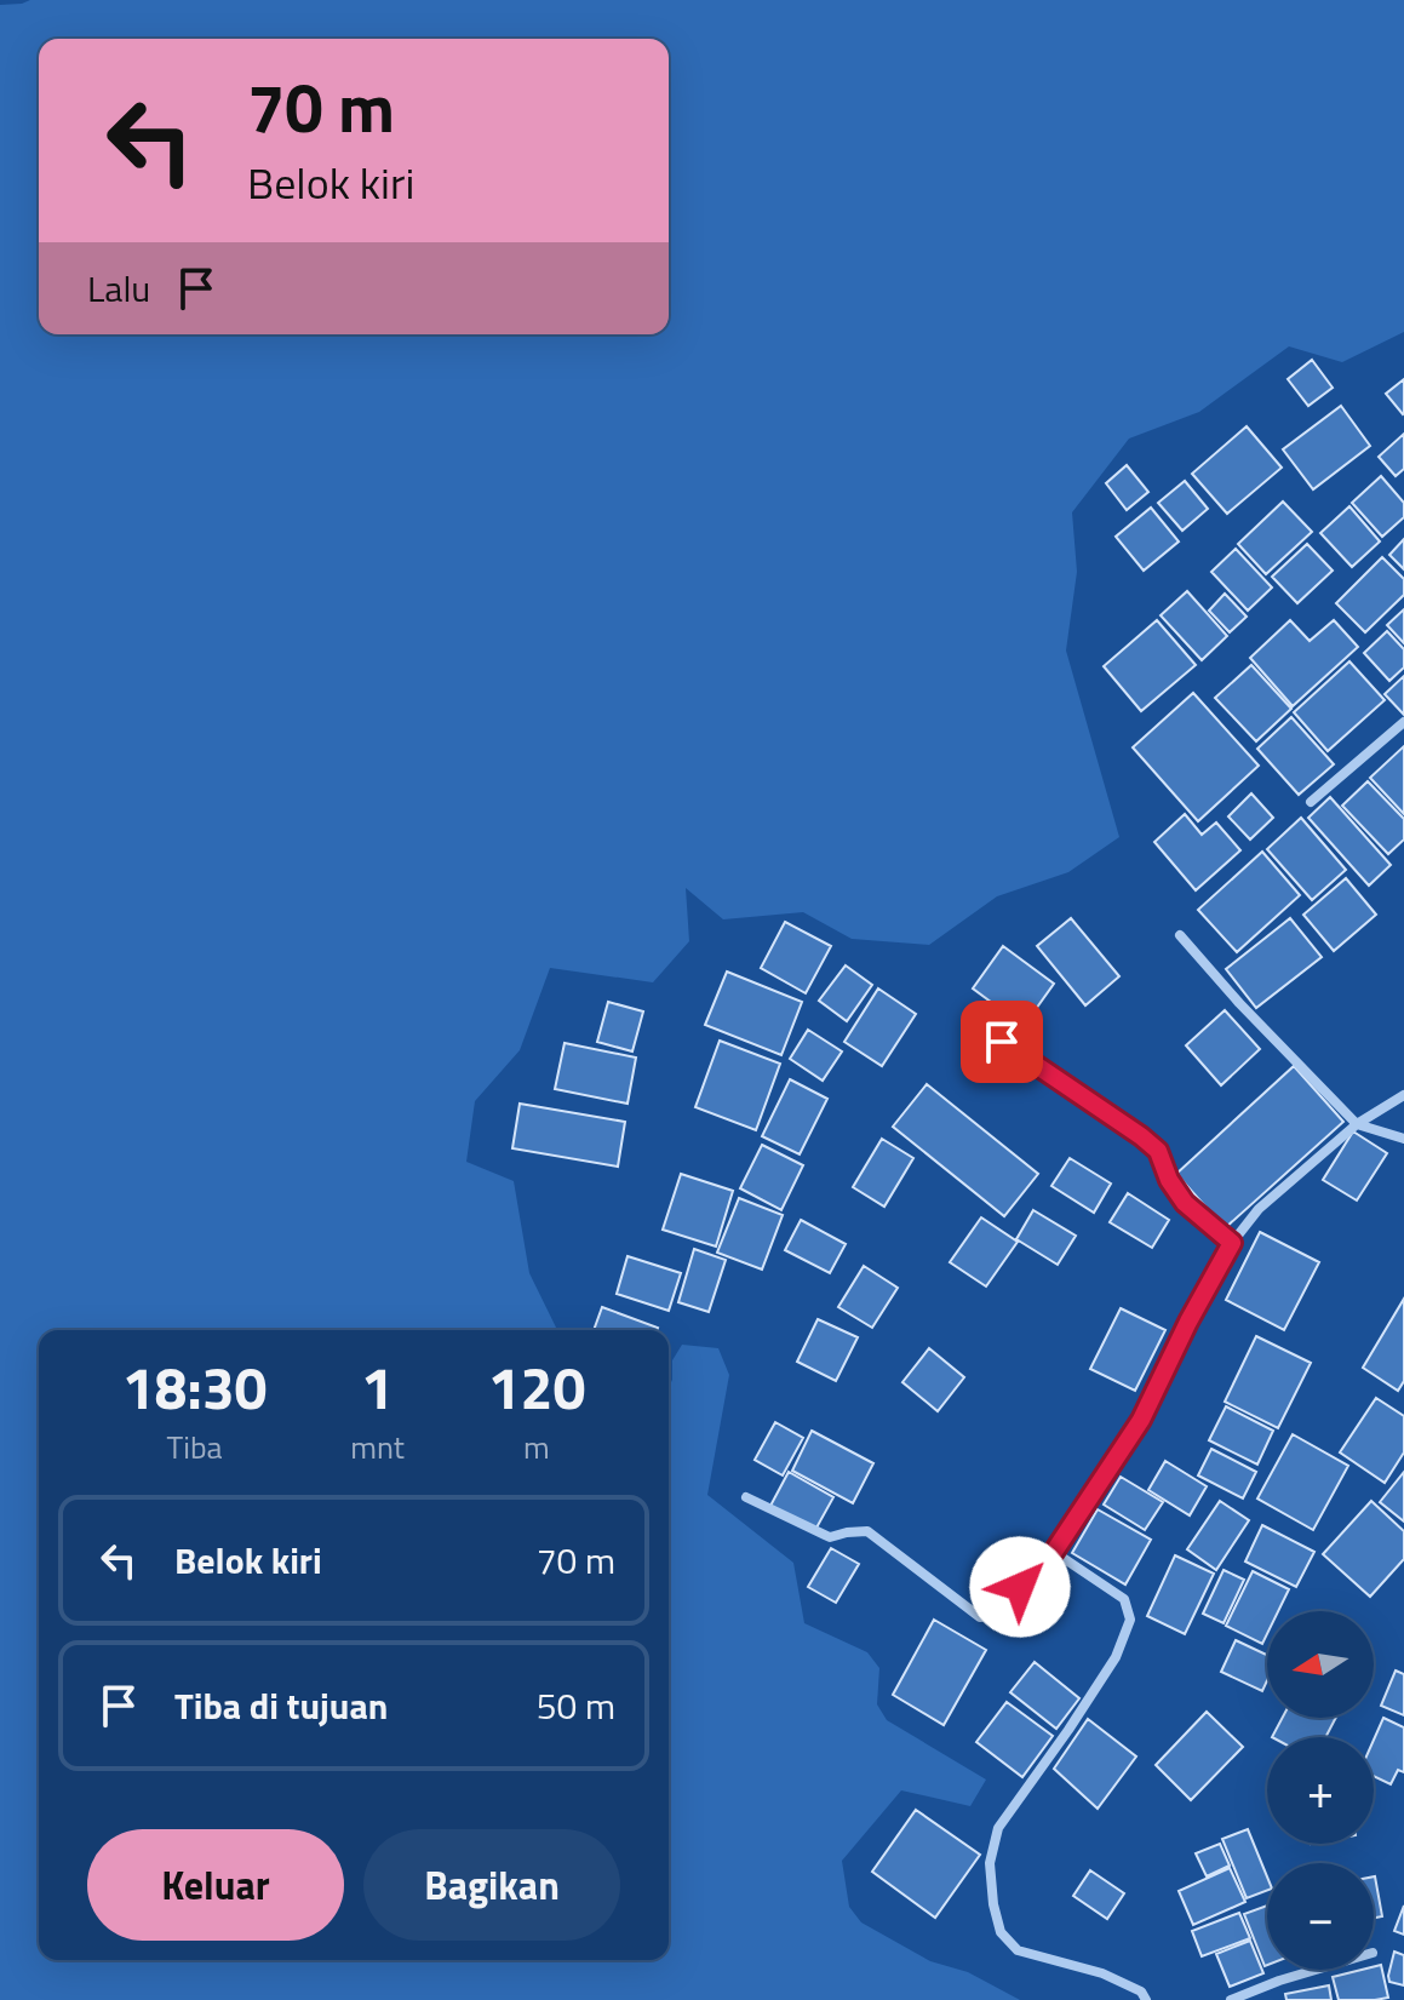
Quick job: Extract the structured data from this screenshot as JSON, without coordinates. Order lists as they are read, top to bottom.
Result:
{
  "north": "left",
  "page": {
    "turn": ["70 m", "Belok kiri"],
    "then": "Lalu",
    "eta": [
      "18:30",
      "Tiba",
      "1",
      "mnt",
      "120",
      "m"
    ],
    "list": [
      {
        "name": "Belok kiri",
        "value": "70 m"
      },
      {
        "name": "Tiba di tujuan",
        "value": "50 m"
      }
    ],
    "map_buttons": ["+", "−"],
    "buttons": ["Keluar", "Bagikan"]
  }
}
